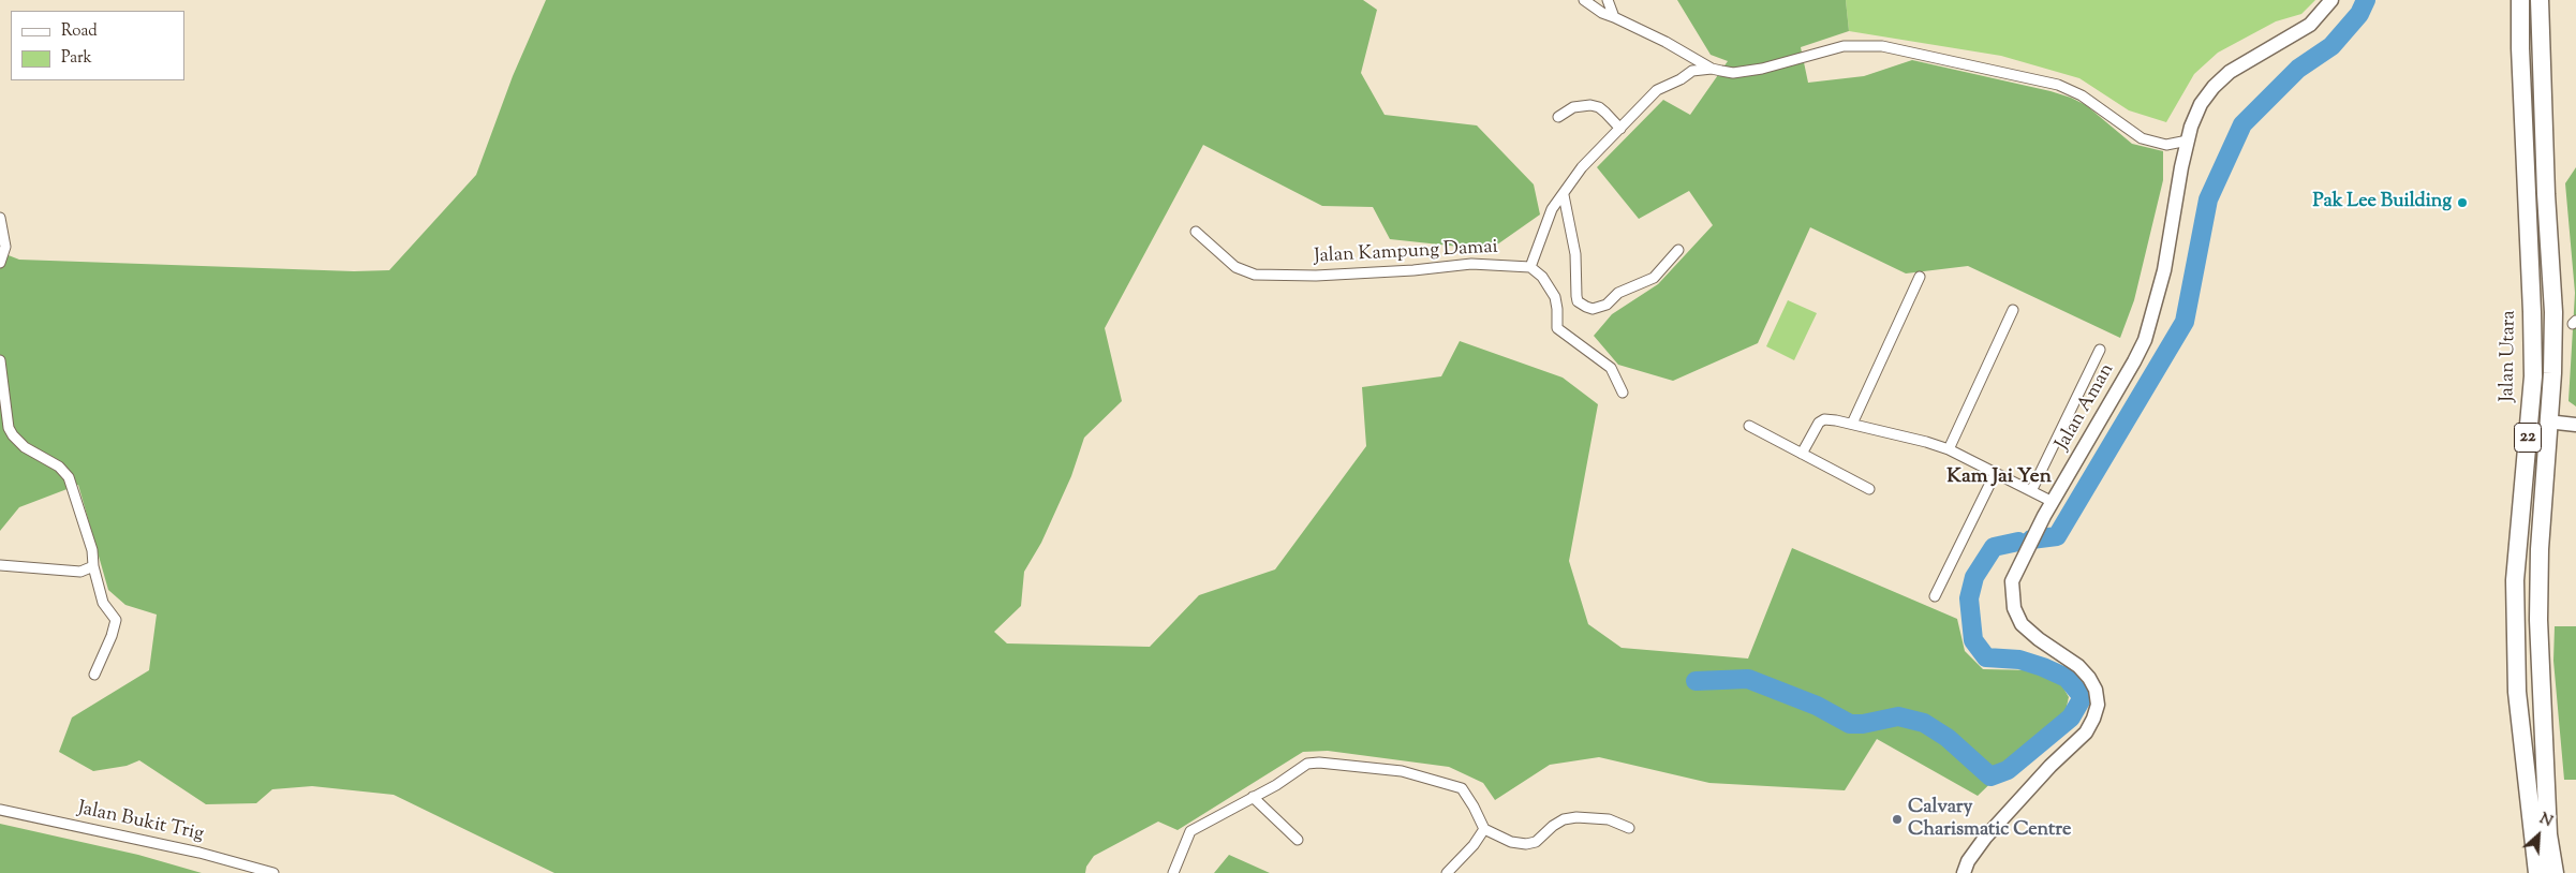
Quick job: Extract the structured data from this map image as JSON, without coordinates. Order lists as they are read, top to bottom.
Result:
{
  "streets": {
    "highway": ["Jalan Utara", "22"],
    "street": ["Jalan Kampung Damai", "Jalan Aman", "Jalan Bukit Trig"]
  },
  "districts": ["Kam Jai Yen"],
  "places": ["Pak Lee Building", "Calvary Charismatic Centre"],
  "legend": ["Road", "Park"],
  "north": "top right"
}
